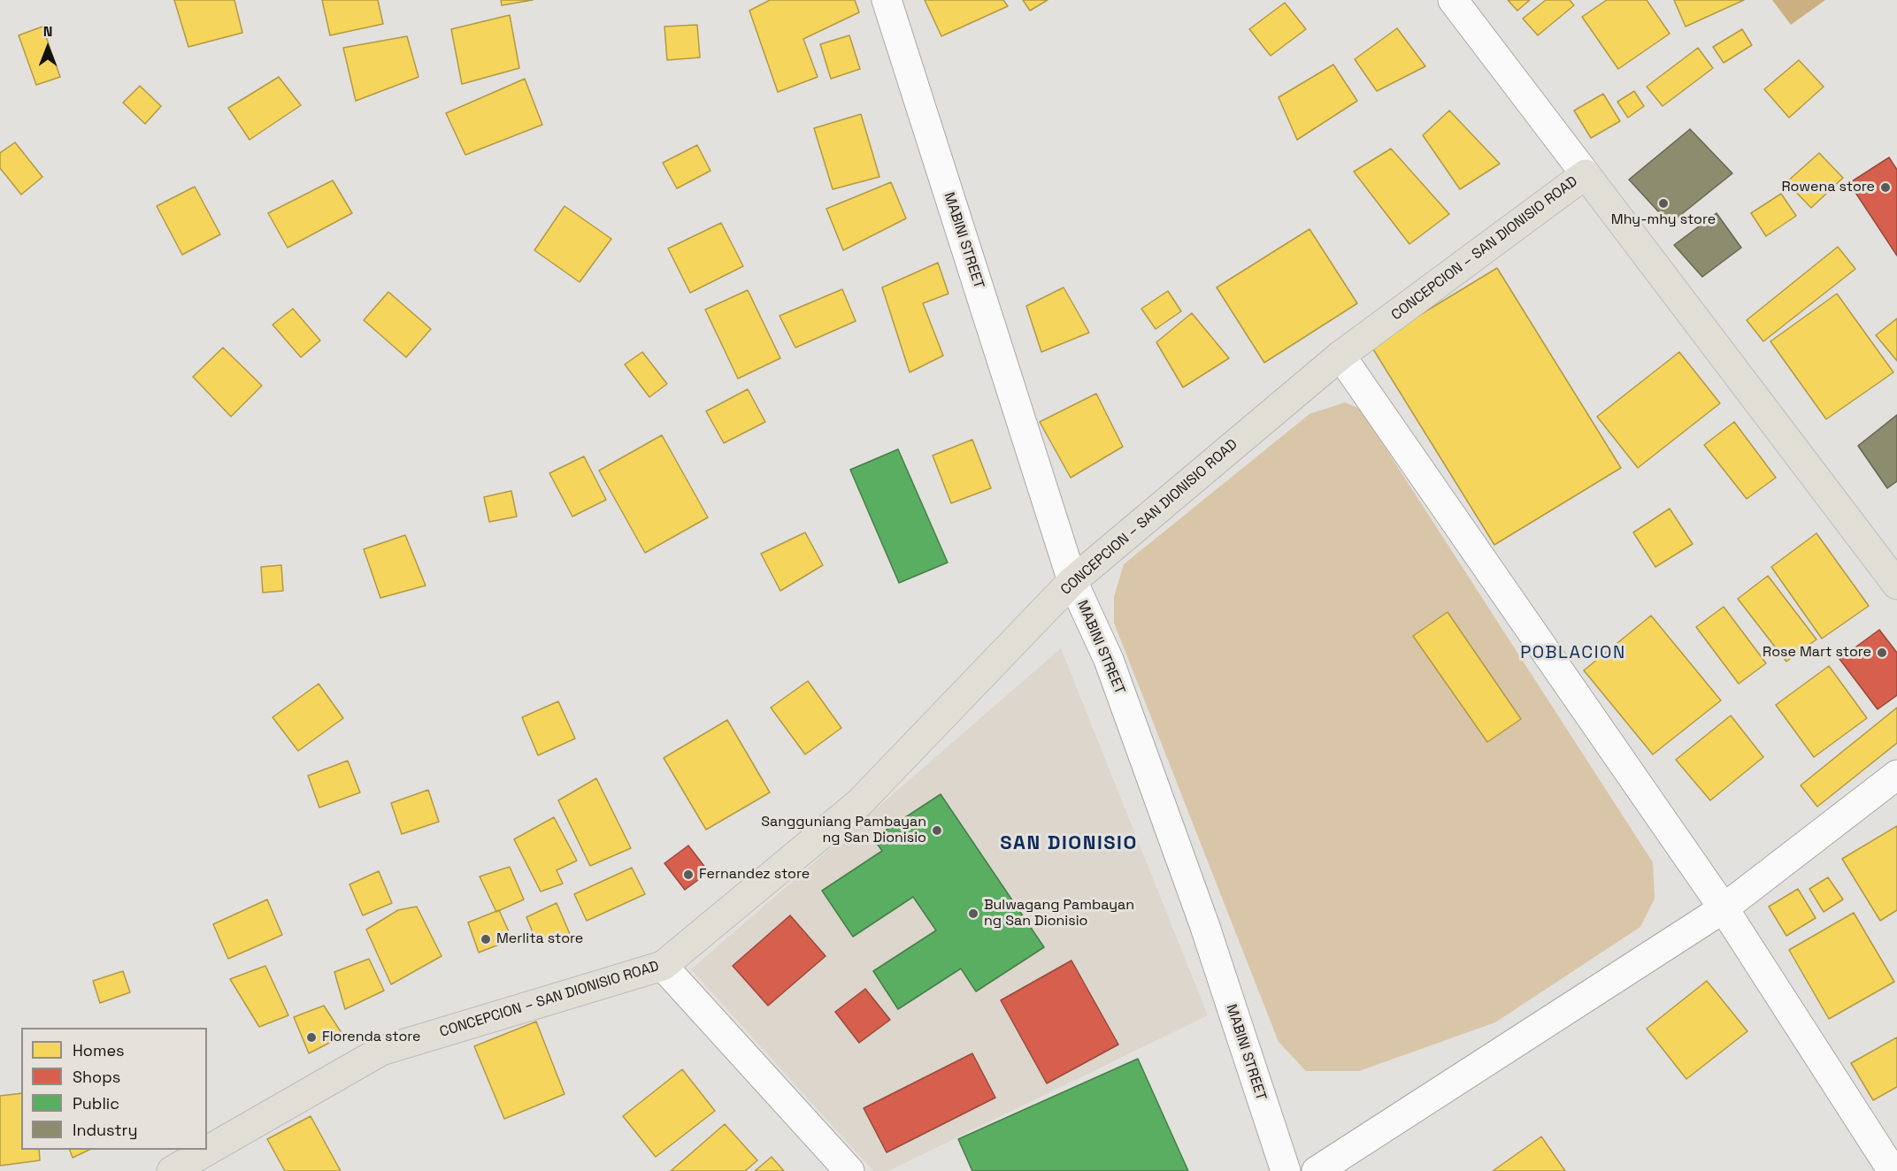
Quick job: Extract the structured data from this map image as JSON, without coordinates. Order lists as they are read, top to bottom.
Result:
{
  "streets": {
    "main road": ["CONCEPCION – SAN DIONISIO ROAD"],
    "street": ["MABINI STREET"]
  },
  "crossings": [
    ["MABINI STREET", "CONCEPCION – SAN DIONISIO ROAD"]
  ],
  "districts": ["POBLACION", "SAN DIONISIO"],
  "places": [
    "Rowena store",
    "Mhy-mhy store",
    "Rose Mart store",
    "Sangguniang Pambayan ng San Dionisio",
    "Fernandez store",
    "Bulwagang Pambayan ng San Dionisio",
    "Merlita store",
    "Florenda store"
  ],
  "legend": [
    "Homes",
    "Shops",
    "Public",
    "Industry"
  ],
  "north": "top"
}
